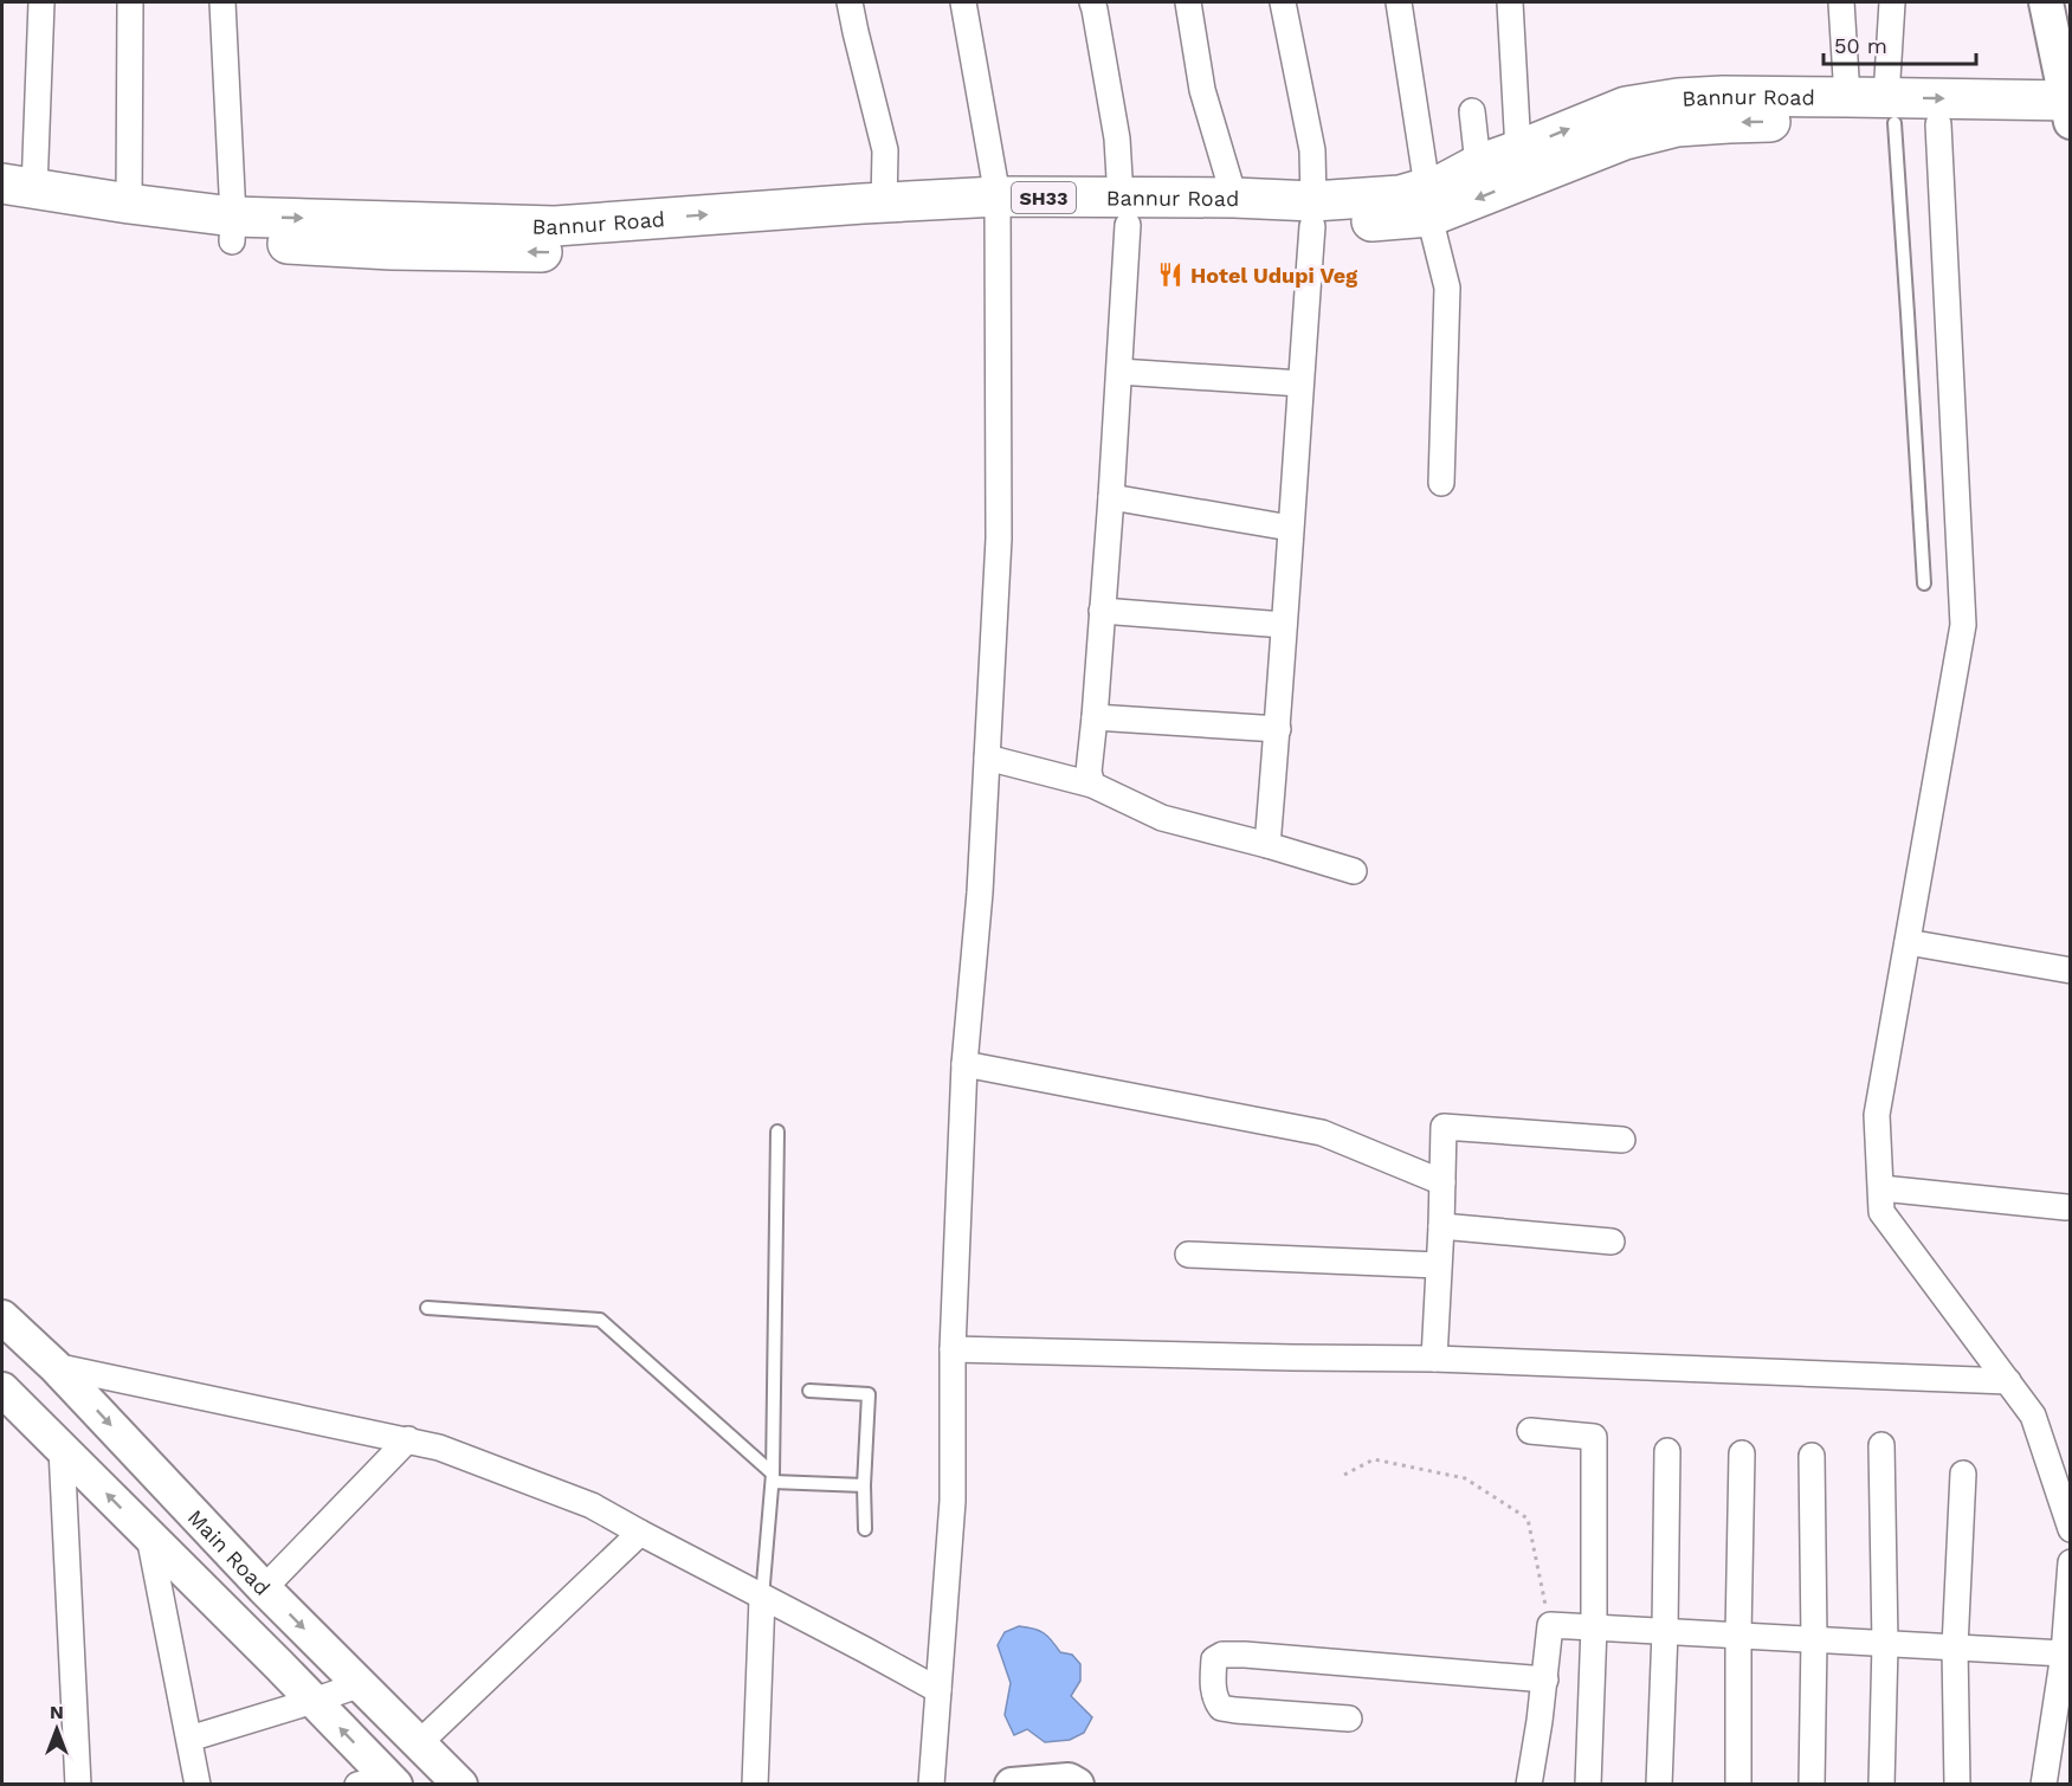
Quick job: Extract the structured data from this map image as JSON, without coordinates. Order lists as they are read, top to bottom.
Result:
{
  "streets": {
    "main road": ["Bannur Road", "SH33"],
    "street": ["Main Road"]
  },
  "places": {
    "restaurant": ["Hotel Udupi Veg"]
  },
  "scale_bar": "50 m",
  "north": "top"
}
